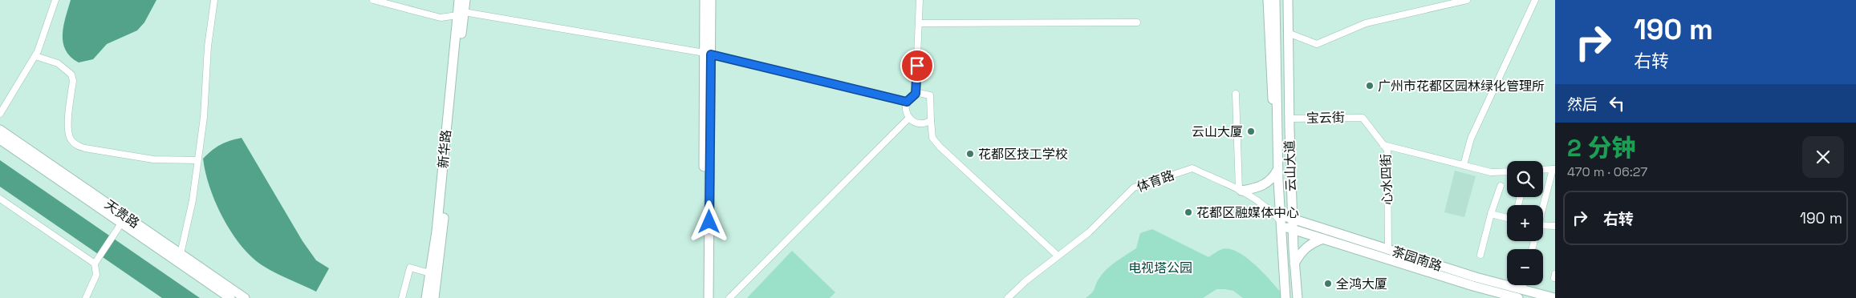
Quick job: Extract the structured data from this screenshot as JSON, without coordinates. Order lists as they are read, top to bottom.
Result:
{
  "streets": {
    "street": [
      "宝云街",
      "新华路",
      "云山大道",
      "心水四街",
      "体育路",
      "天贵路",
      "茶园南路"
    ]
  },
  "crossings": [
    ["宝云街", "云山大道"],
    ["宝云街", "心水四街"],
    ["云山大道", "体育路"],
    ["云山大道", "茶园南路"],
    ["心水四街", "茶园南路"],
    ["体育路", "茶园南路"]
  ],
  "parks": ["电视塔公园"],
  "places": [
    "广州市花都区园林绿化管理所",
    "云山大厦",
    "花都区技工学校",
    "花都区融媒体中心",
    "全鸿大厦"
  ],
  "page": {
    "turn": ["190 m", "右转"],
    "then": "然后",
    "heading": ["2 分钟", "470 m · 06:27"],
    "map_buttons": ["+", "−"],
    "list": [
      {
        "name": "右转",
        "value": "190 m"
      }
    ]
  }
}
